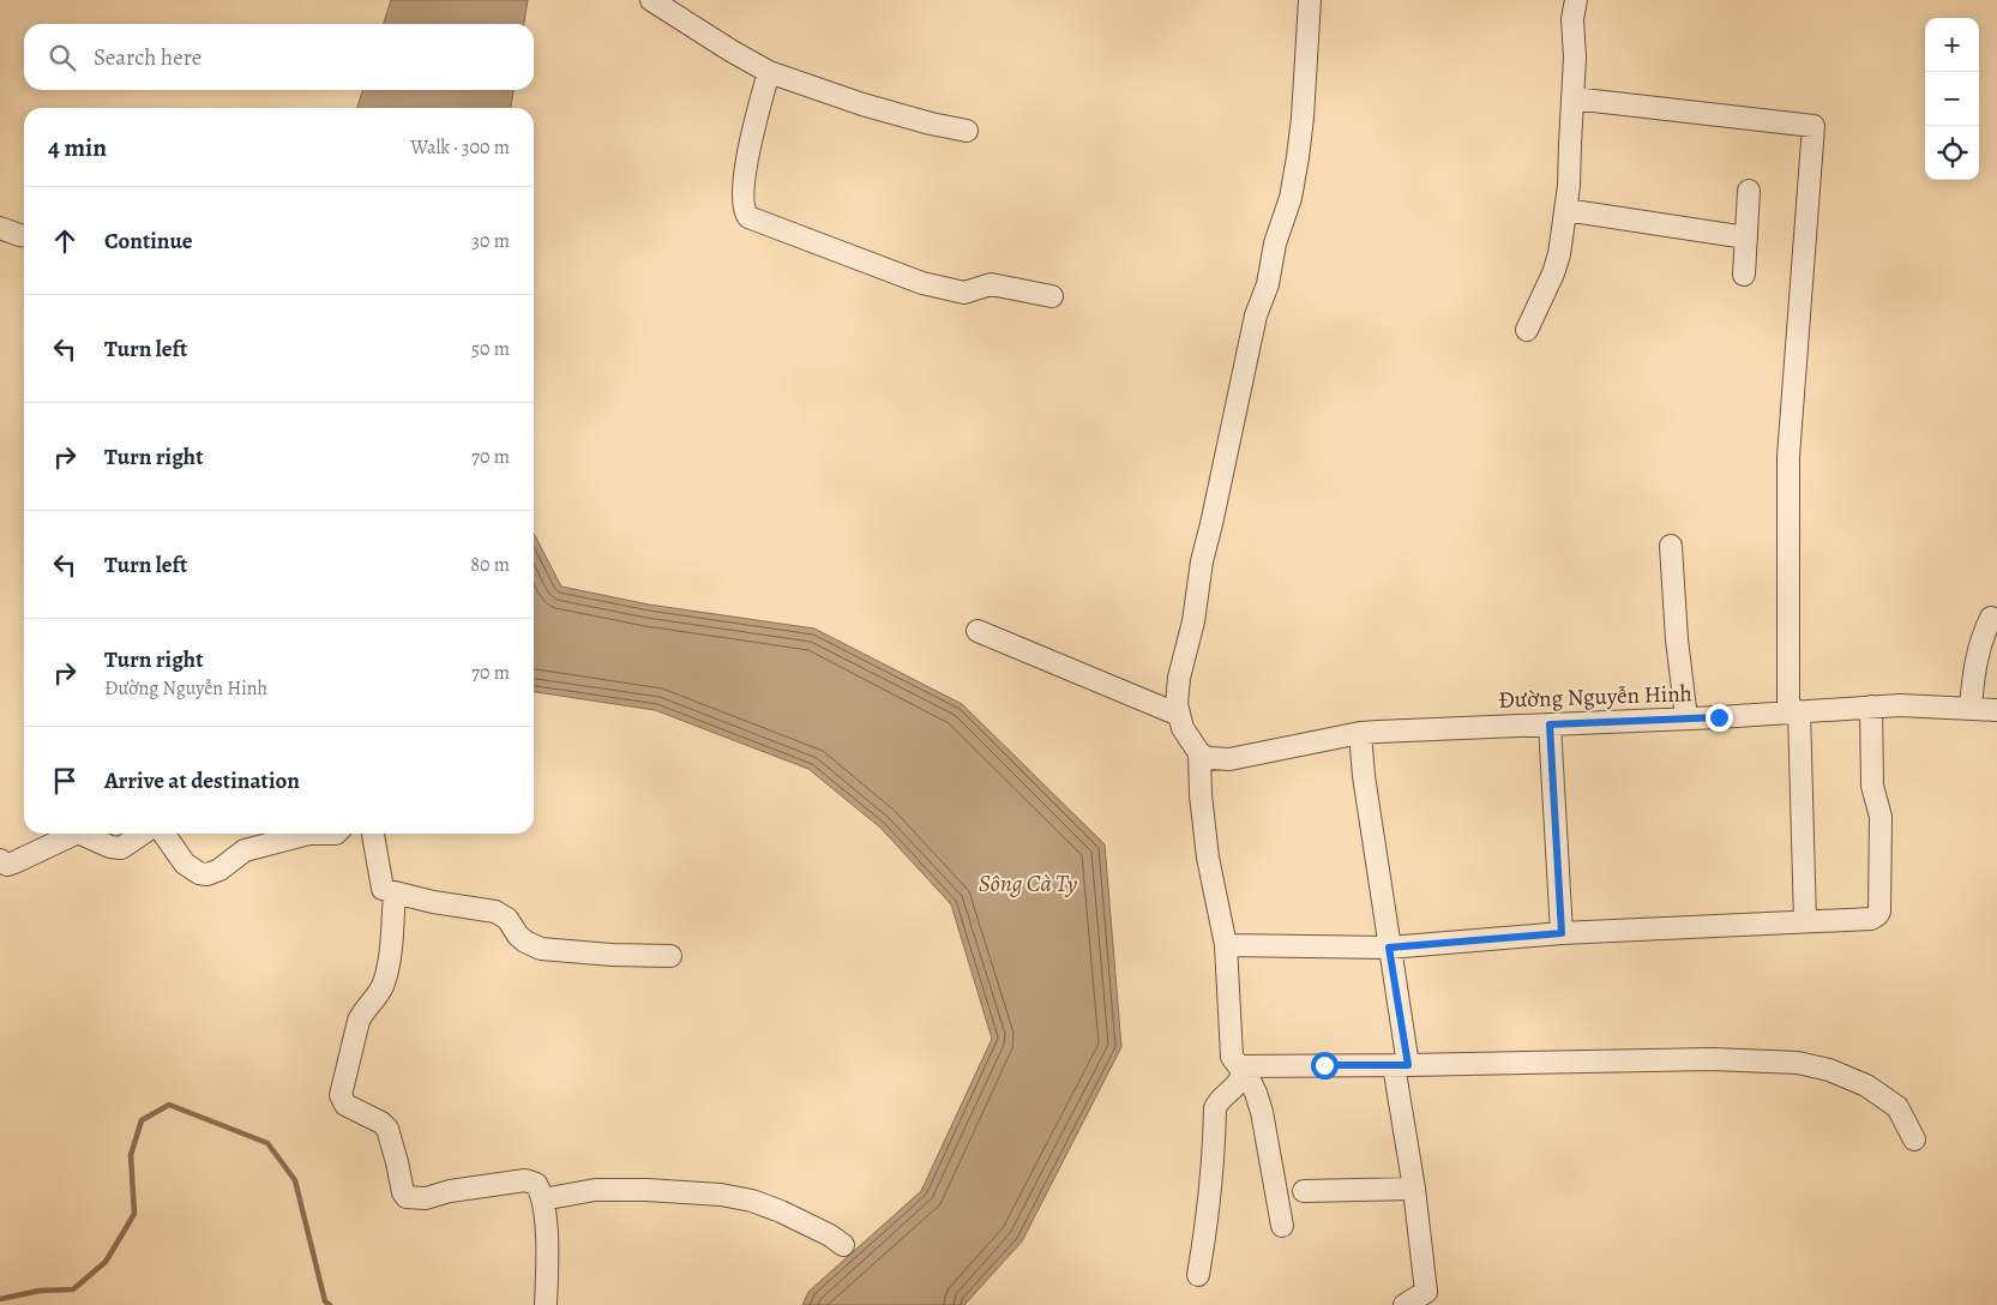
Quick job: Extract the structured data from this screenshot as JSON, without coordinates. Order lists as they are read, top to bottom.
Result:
{
  "streets": {
    "street": ["Đường Nguyễn Hinh"]
  },
  "water": ["Sông Cà Ty"],
  "page": {
    "map_buttons": ["+", "−"],
    "search": "Search here",
    "heading": ["4 min", "Walk · 300 m"],
    "list": [
      ["Continue", "30 m"],
      ["Turn left", "50 m"],
      ["Turn right", "70 m"],
      ["Turn left", "80 m"],
      ["Turn right", "Đường Nguyễn Hinh", "70 m"],
      "Arrive at destination"
    ]
  }
}
